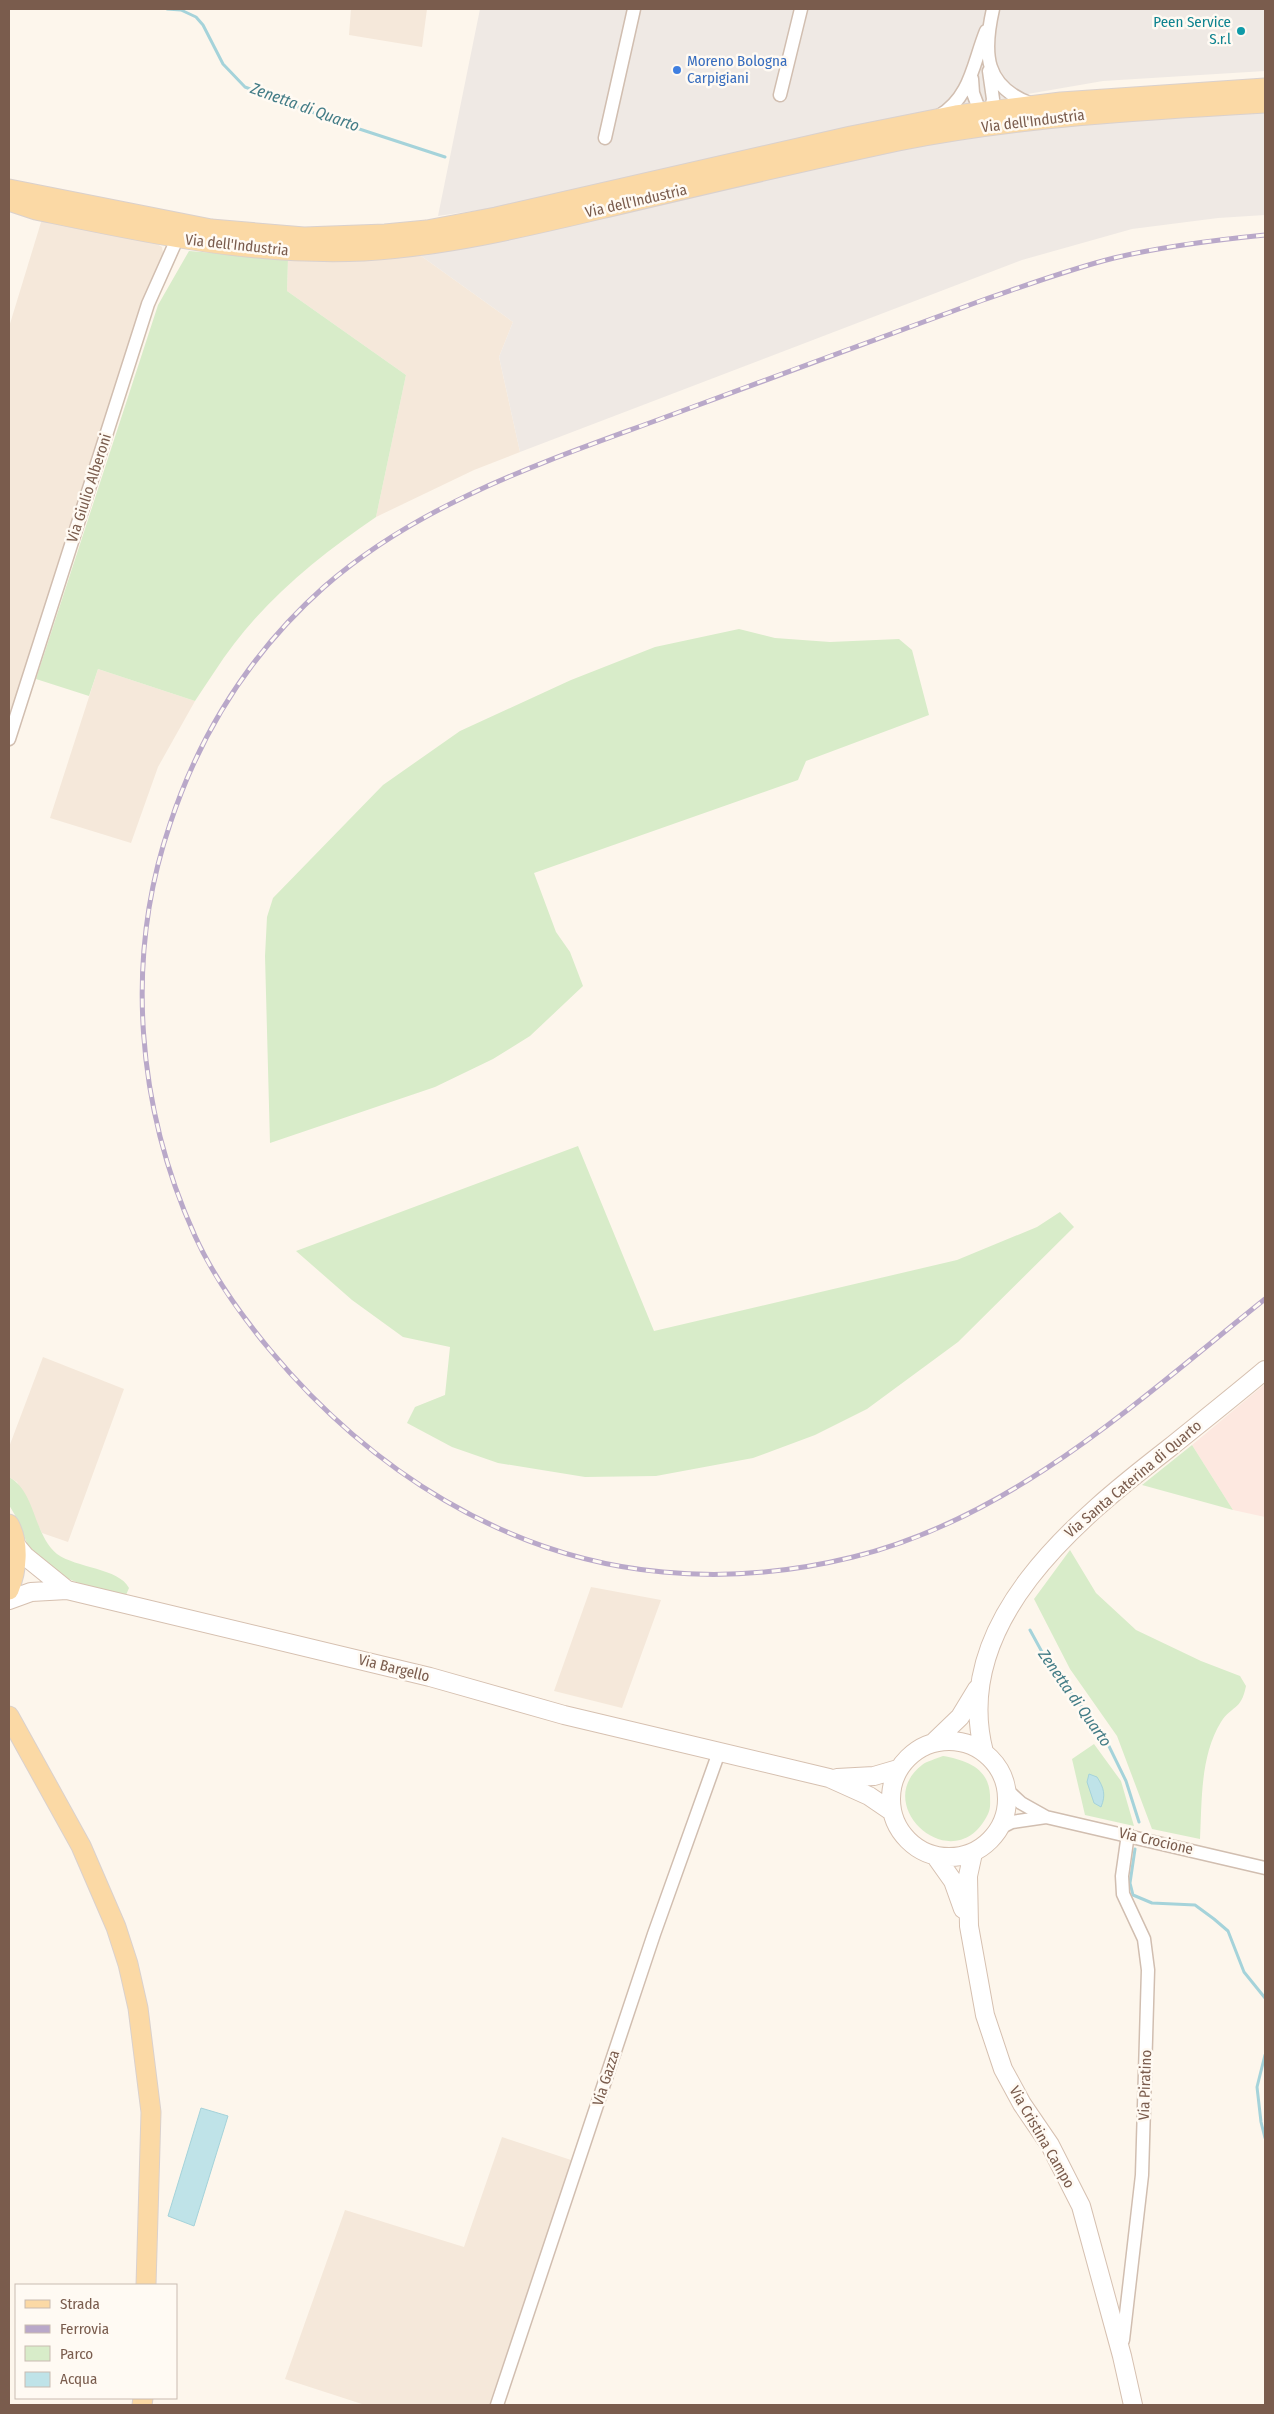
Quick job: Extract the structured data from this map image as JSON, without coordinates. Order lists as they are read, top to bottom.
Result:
{
  "streets": {
    "main road": [
      "Via dell'Industria",
      "Via Santa Caterina di Quarto",
      "Via Bargello",
      "Via Cristina Campo"
    ],
    "street": [
      "Via Giulio Alberoni",
      "Via Crocione",
      "Via Gazza",
      "Via Piratino"
    ]
  },
  "crossings": [
    ["Via dell'Industria", "Via Giulio Alberoni"],
    ["Via Santa Caterina di Quarto", "Via Crocione"],
    ["Via Santa Caterina di Quarto", "Via Cristina Campo"],
    ["Via Bargello", "Via Gazza"],
    ["Via Crocione", "Via Piratino"],
    ["Via Crocione", "Via Cristina Campo"]
  ],
  "water": ["Zenetta di Quarto"],
  "places": ["Peen Service S.r.l", "Moreno Bologna Carpigiani"],
  "legend": [
    "Strada",
    "Ferrovia",
    "Parco",
    "Acqua"
  ]
}
